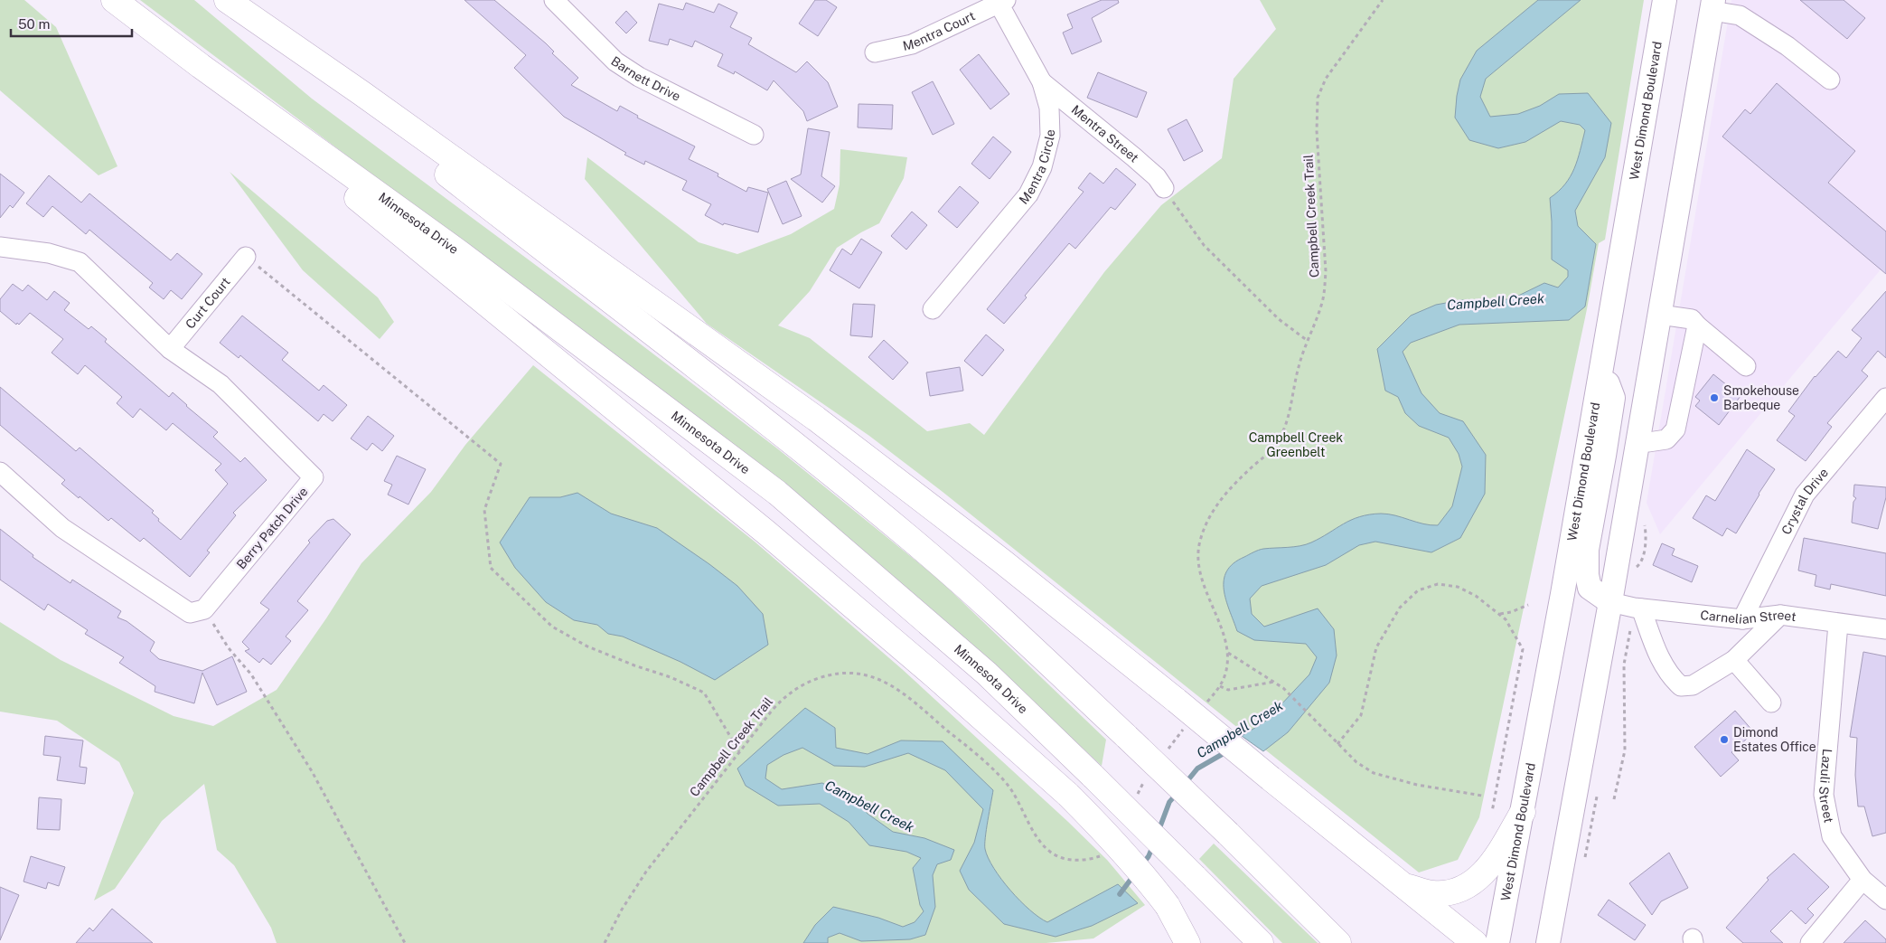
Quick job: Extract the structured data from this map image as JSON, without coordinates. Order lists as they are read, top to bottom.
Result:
{
  "streets": {
    "highway": ["Minnesota Drive"],
    "main road": ["West Dimond Boulevard"],
    "street": [
      "Mentra Court",
      "Barnett Drive",
      "Mentra Street",
      "Mentra Circle",
      "Curt Court",
      "Crystal Drive",
      "Berry Patch Drive",
      "Carnelian Street",
      "Lazuli Street"
    ],
    "path": ["Campbell Creek Trail"]
  },
  "crossings": [
    ["Mentra Court", "Mentra Circle"],
    ["Mentra Street", "Mentra Circle"],
    ["Curt Court", "Berry Patch Drive"],
    ["Crystal Drive", "Carnelian Street"],
    ["Carnelian Street", "Lazuli Street"]
  ],
  "water": ["Campbell Creek"],
  "parks": ["Campbell Creek Greenbelt"],
  "places": ["Smokehouse Barbeque", "Dimond Estates Office"],
  "scale_bar": "50 m"
}
